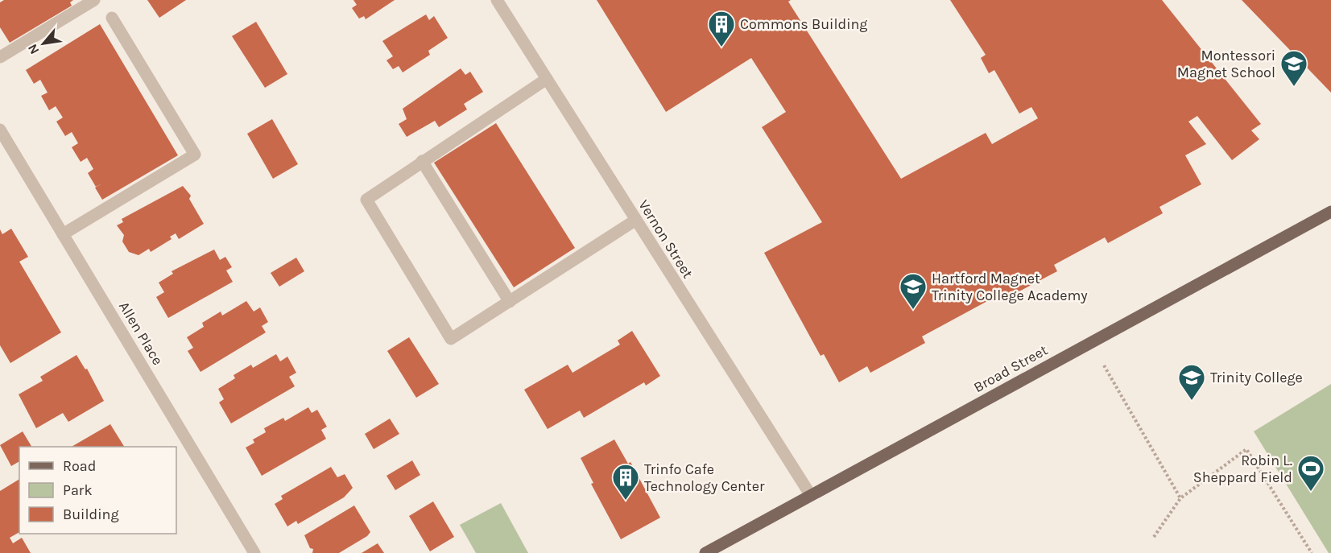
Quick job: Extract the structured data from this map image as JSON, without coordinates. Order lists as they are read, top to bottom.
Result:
{
  "streets": {
    "main road": ["Broad Street"],
    "street": ["Vernon Street", "Allen Place"]
  },
  "crossings": [
    ["Vernon Street", "Broad Street"]
  ],
  "places": {
    "building": ["Commons Building", "Trinfo Cafe Technology Center"],
    "school or university": ["Montessori Magnet School", "Hartford Magnet Trinity College Academy", "Trinity College"],
    "sports": ["Robin L. Sheppard Field"]
  },
  "legend": ["Road", "Park", "Building"],
  "north": "bottom left"
}
